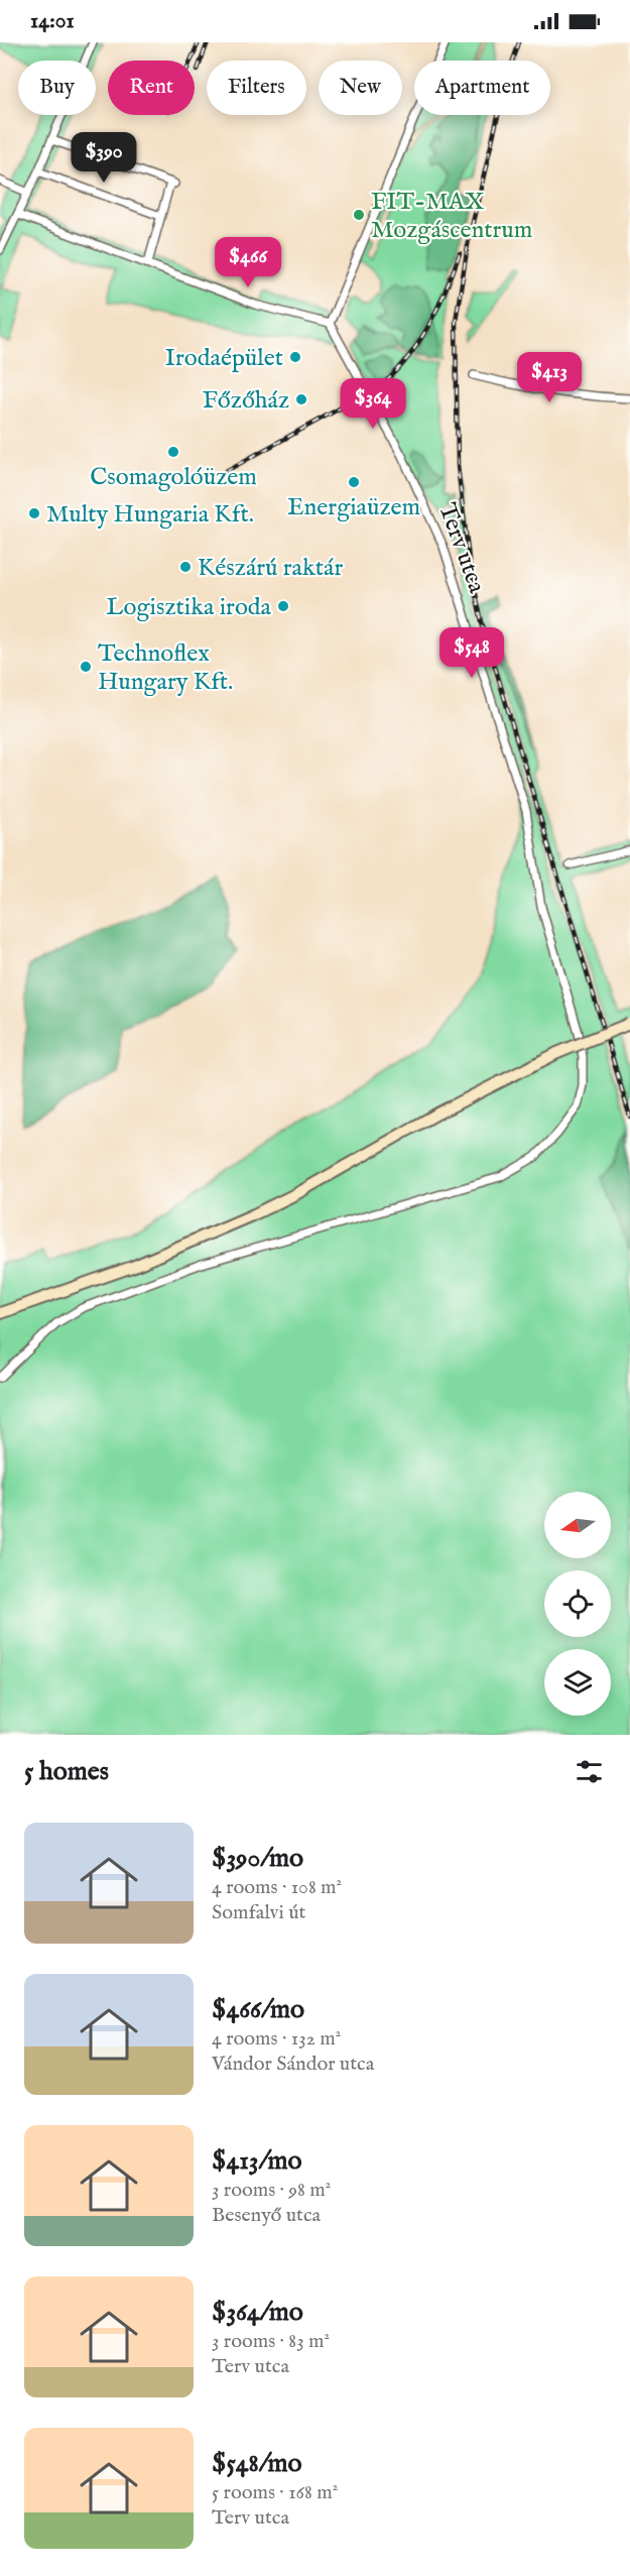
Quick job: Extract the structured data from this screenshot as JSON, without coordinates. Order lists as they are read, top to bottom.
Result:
{
  "streets": {
    "street": ["Terv utca"]
  },
  "places": [
    "FIT-MAX Mozgáscentrum",
    "Irodaépület",
    "Főzőház",
    "Csomagolóüzem",
    "Energiaüzem",
    "Multy Hungaria Kft.",
    "Készárú raktár",
    "Logisztika iroda",
    "Technoflex Hungary Kft."
  ],
  "north": "left",
  "page": {
    "status": "14:01",
    "chip": [
      "Buy",
      "Rent",
      "Filters",
      "New",
      "Apartment"
    ],
    "price": [
      "$390",
      "$466",
      "$413",
      "$364",
      "$548"
    ],
    "heading": "5 homes",
    "list": [
      {
        "name": "$390/mo",
        "note": "4 rooms · 108 m² · Somfalvi út"
      },
      {
        "name": "$466/mo",
        "note": "4 rooms · 132 m² · Vándor Sándor utca"
      },
      {
        "name": "$413/mo",
        "note": "3 rooms · 98 m² · Besenyő utca"
      },
      {
        "name": "$364/mo",
        "note": "3 rooms · 83 m² · Terv utca"
      },
      {
        "name": "$548/mo",
        "note": "5 rooms · 168 m² · Terv utca"
      }
    ]
  }
}
